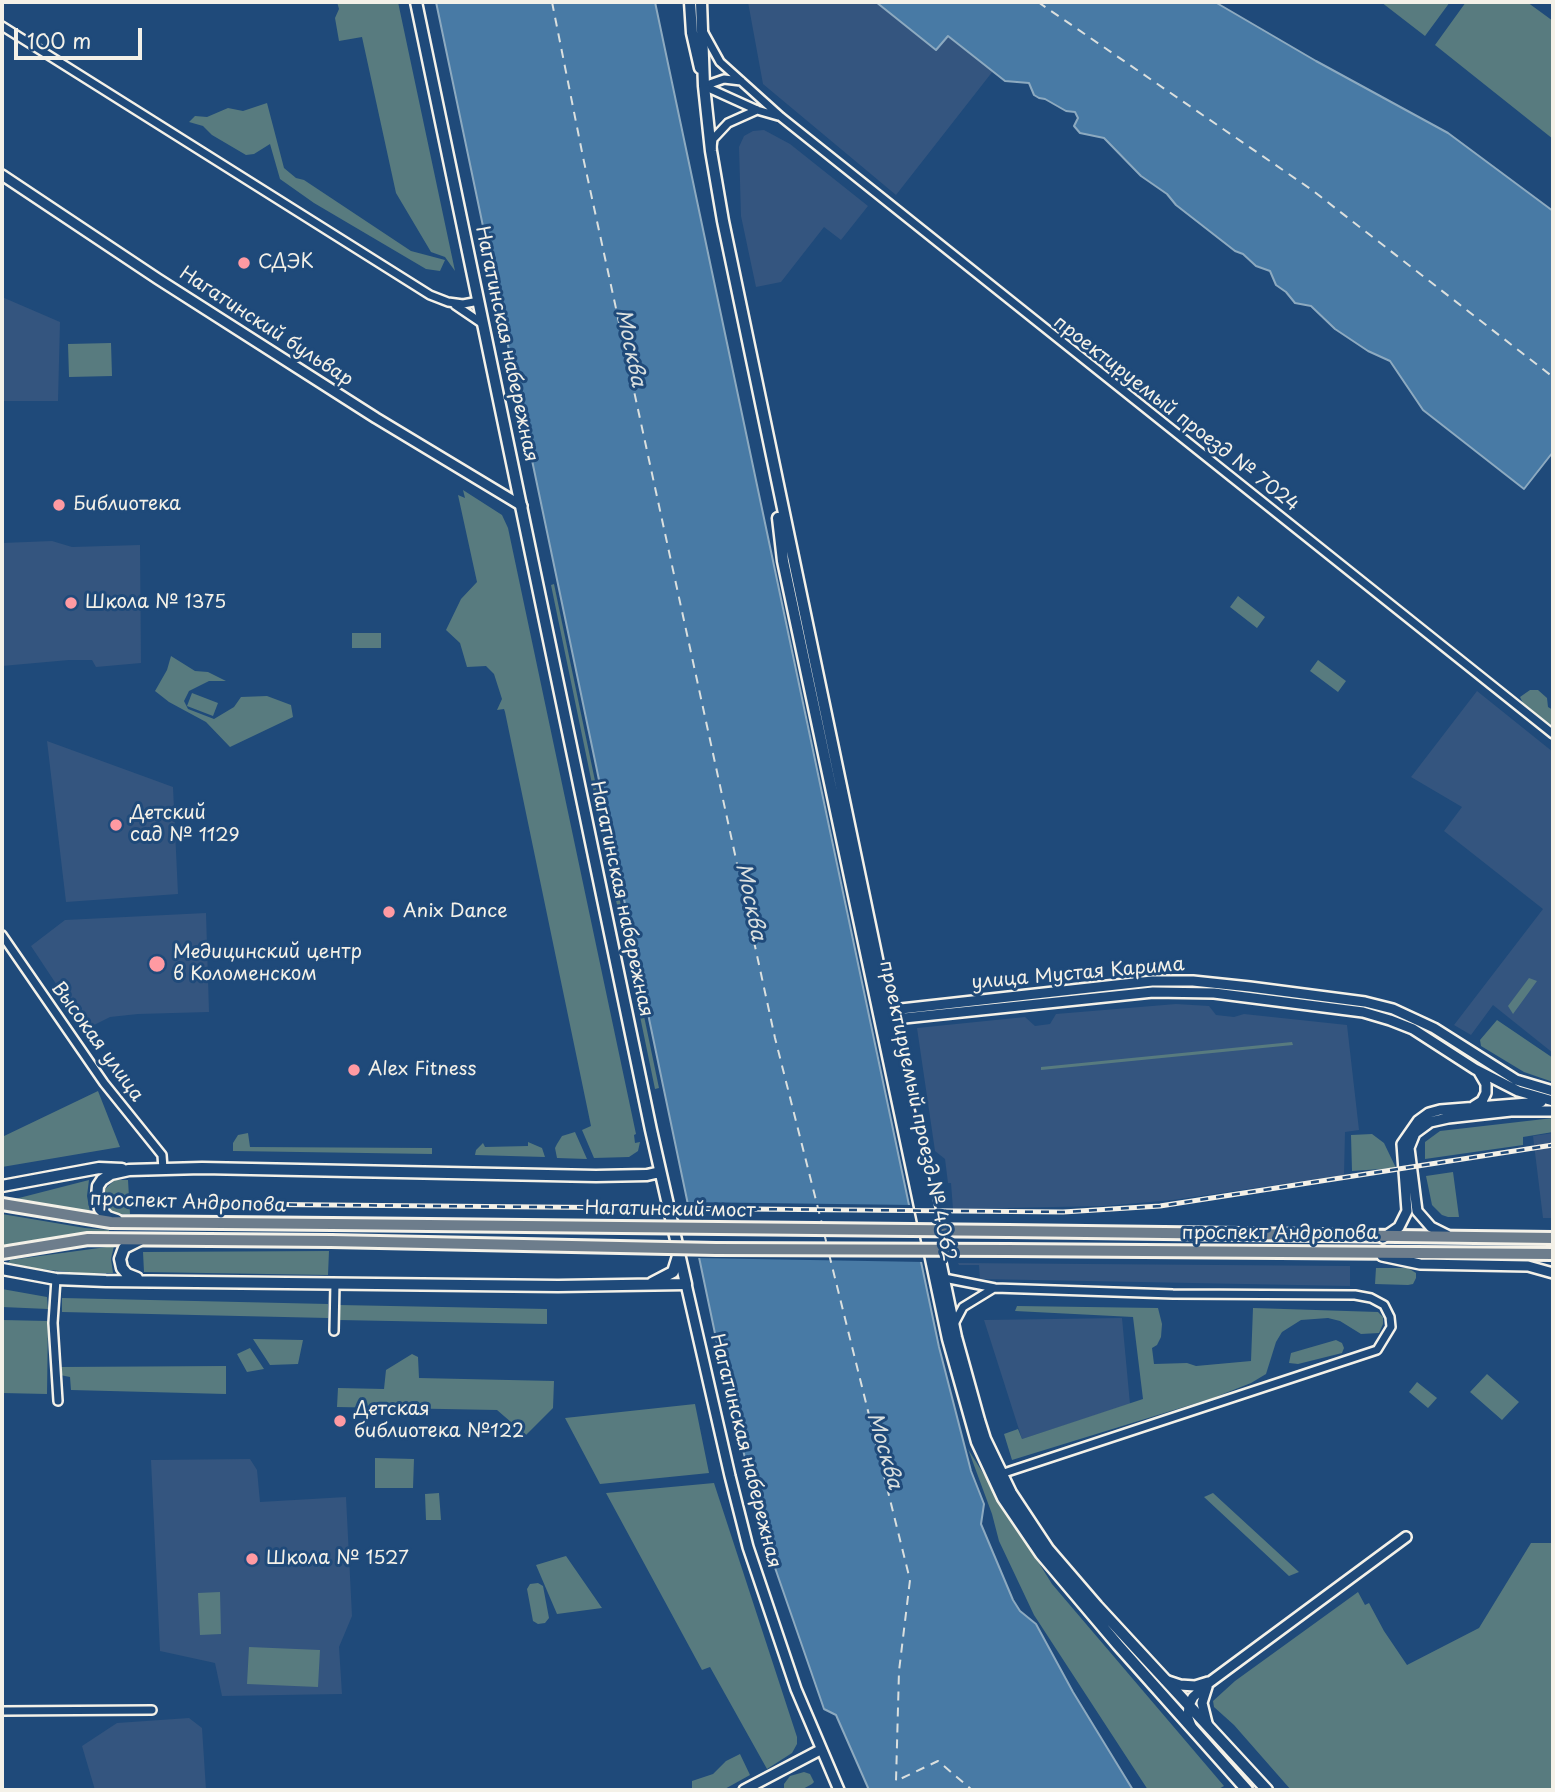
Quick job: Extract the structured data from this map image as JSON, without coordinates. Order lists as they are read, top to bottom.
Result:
{
  "streets": {
    "main road": [
      "Нагатинская набережная",
      "проектируемый проезд № 4062",
      "проспект Андропова",
      "Нагатинский мост"
    ],
    "street": [
      "Нагатинский бульвар",
      "проектируемый проезд № 7024",
      "улица Мустая Карима",
      "Высокая улица"
    ]
  },
  "crossings": [
    ["Нагатинский бульвар", "Нагатинская набережная"],
    ["проектируемый проезд № 7024", "проектируемый проезд № 4062"],
    ["улица Мустая Карима", "проектируемый проезд № 4062"],
    ["проспект Андропова", "Нагатинский мост"]
  ],
  "water": ["Москва"],
  "places": [
    "СДЭК",
    "Библиотека",
    "Школа № 1375",
    "Детский сад № 1129",
    "Anix Dance",
    "Медицинский центр в Коломенском",
    "Alex Fitness",
    "Детская библиотека №122",
    "Школа № 1527"
  ],
  "scale_bar": "100 m"
}
